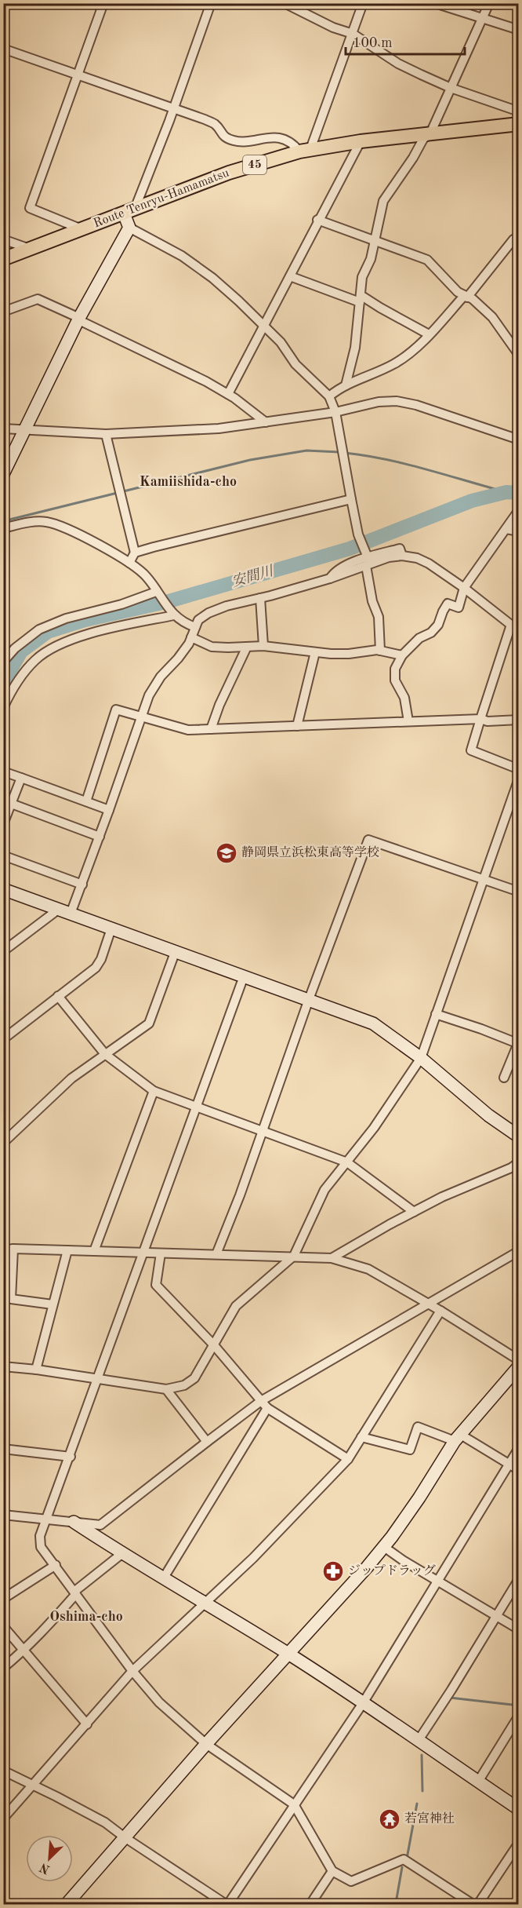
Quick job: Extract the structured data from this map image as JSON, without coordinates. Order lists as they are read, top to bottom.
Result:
{
  "streets": {
    "main road": ["45", "Route Tenryu-Hamamatsu"]
  },
  "districts": ["Kamiishida-cho", "Oshima-cho"],
  "water": ["安間川"],
  "places": {
    "school or university": ["静岡県立浜松東高等学校"],
    "pharmacy": ["ジップドラッグ"],
    "temple": ["若宮神社"]
  },
  "scale_bar": "100 m",
  "north": "bottom left"
}
